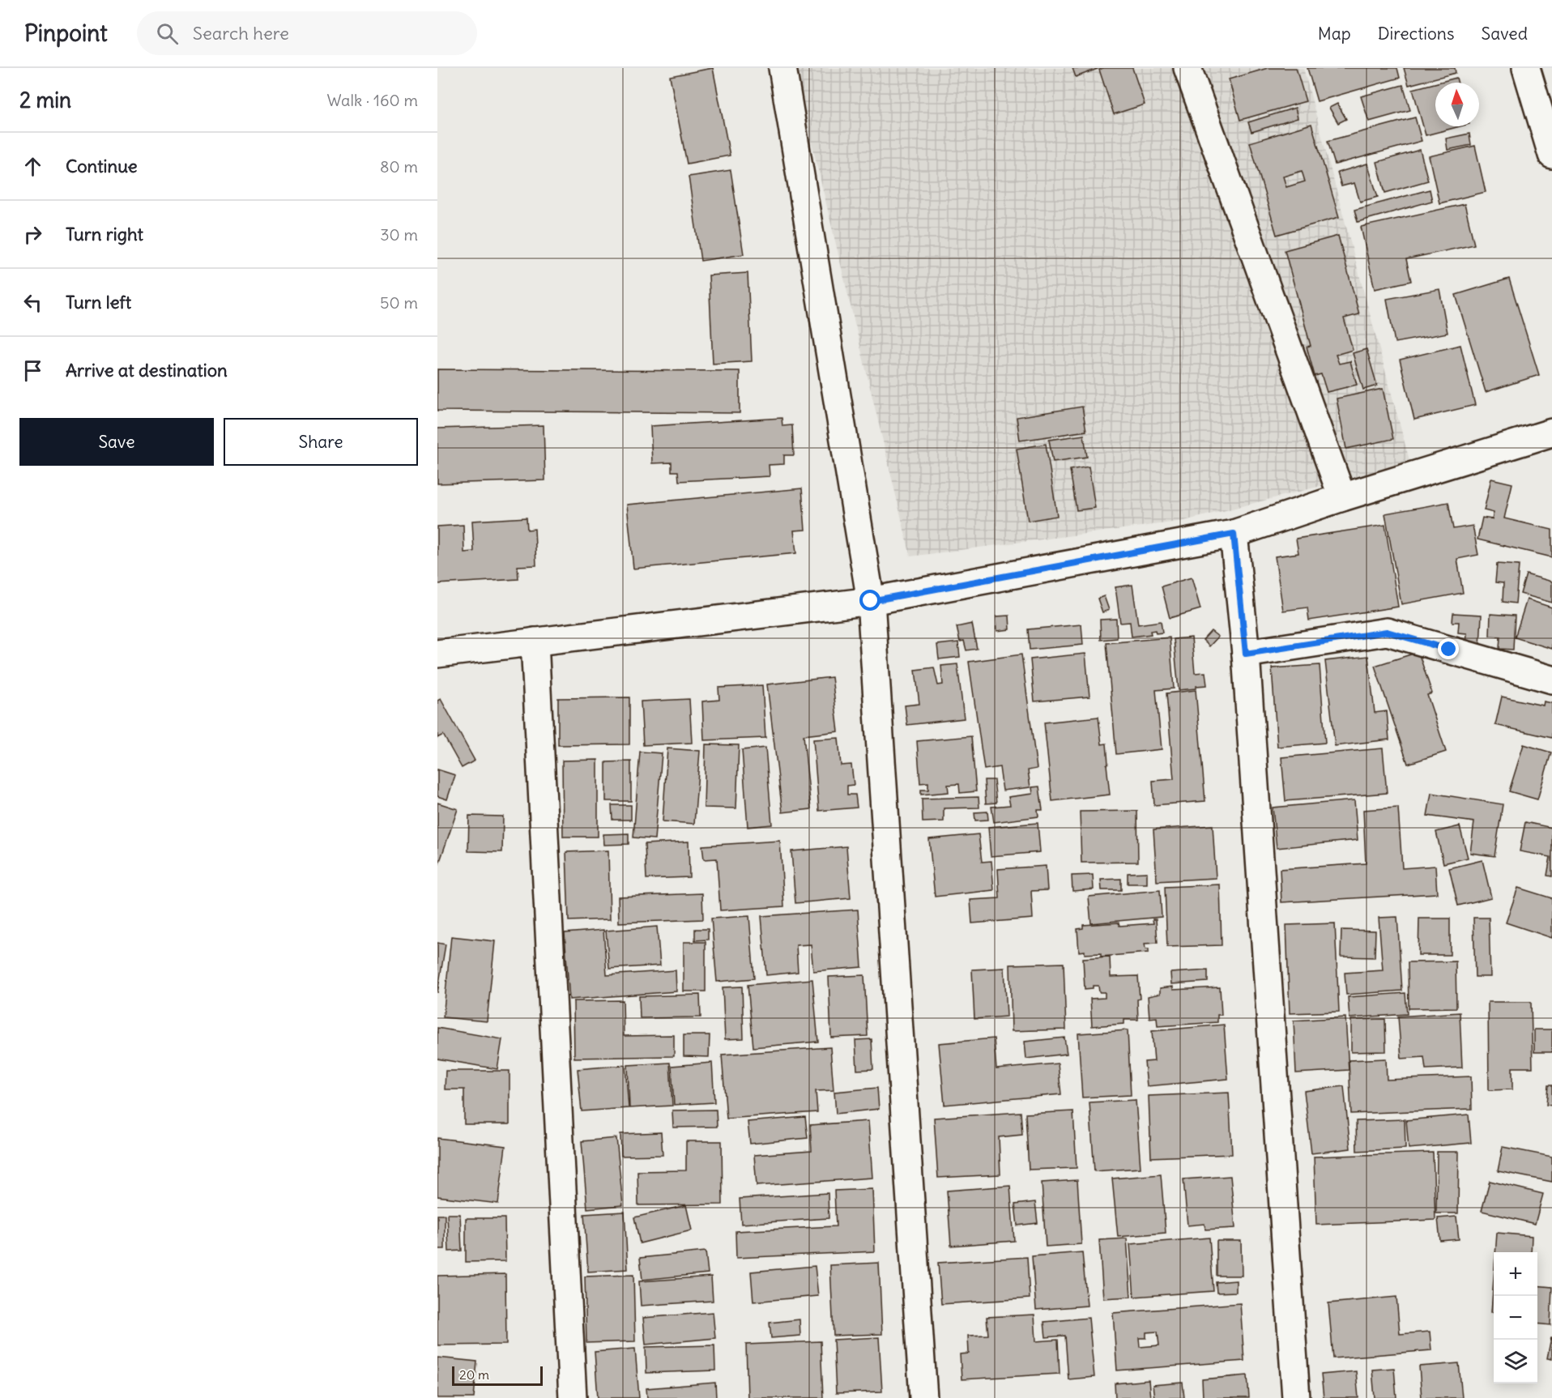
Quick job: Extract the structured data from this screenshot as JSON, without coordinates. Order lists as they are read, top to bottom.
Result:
{
  "scale_bar": "20 m",
  "north": "top",
  "page": {
    "header": "Pinpoint",
    "search": "Search here",
    "nav": ["Map", "Directions", "Saved"],
    "heading": ["2 min", "Walk · 160 m"],
    "list": [
      ["Continue", "80 m"],
      ["Turn right", "30 m"],
      ["Turn left", "50 m"],
      "Arrive at destination"
    ],
    "buttons": ["Save", "Share"],
    "map_buttons": ["+", "−"],
    "scale": "20 m"
  }
}
